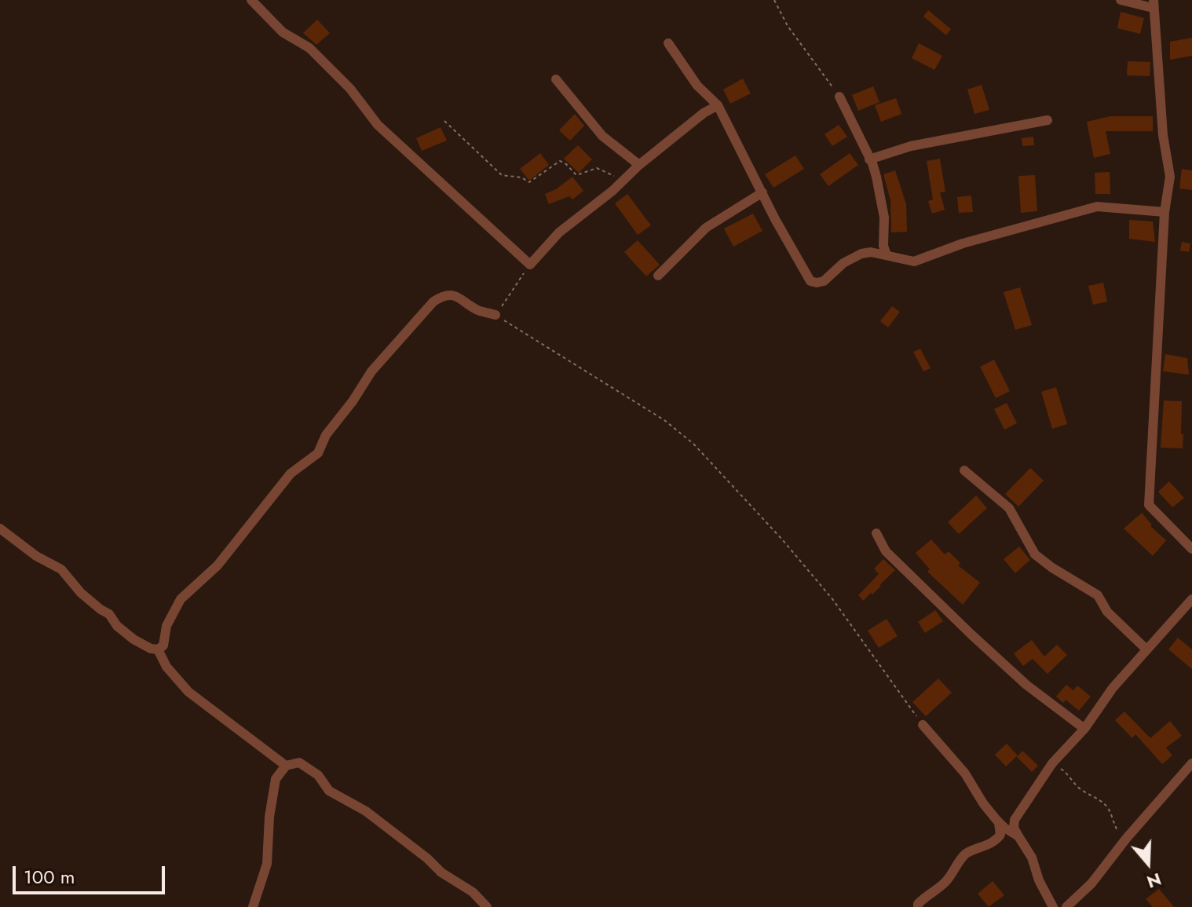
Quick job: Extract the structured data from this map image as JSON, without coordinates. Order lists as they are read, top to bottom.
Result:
{
  "scale_bar": "100 m",
  "north": "bottom"
}
